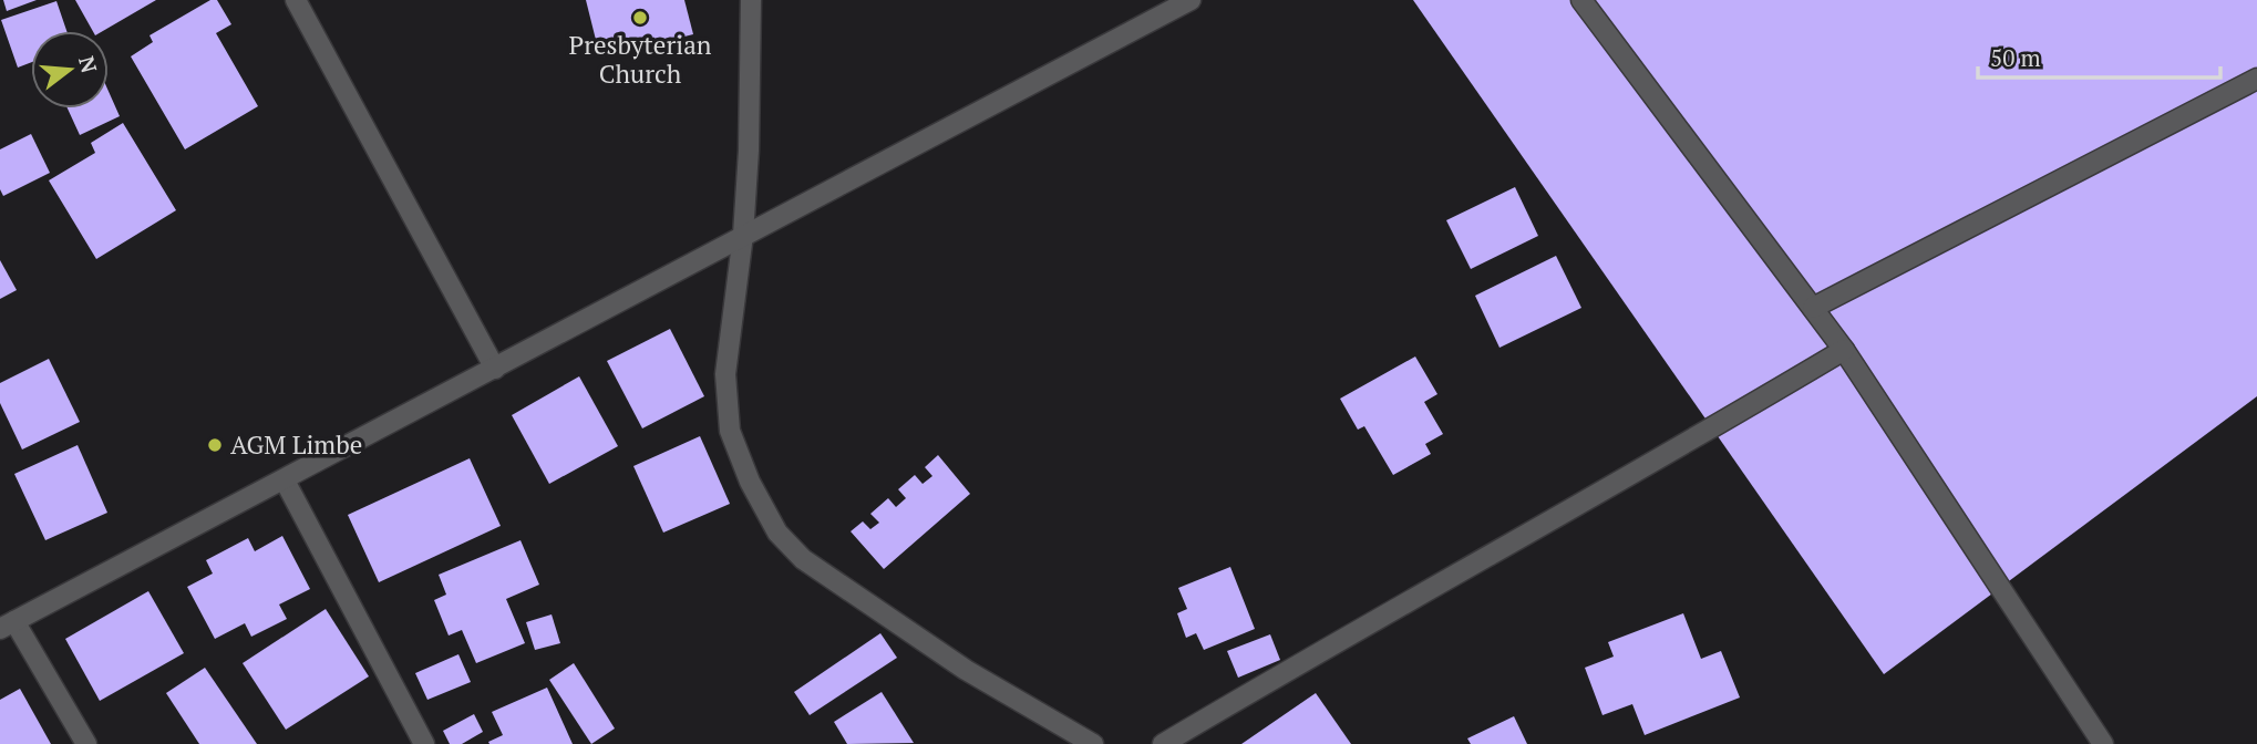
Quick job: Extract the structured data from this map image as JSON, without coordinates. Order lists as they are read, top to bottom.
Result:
{
  "places": ["Presbyterian Church", "AGM Limbe"],
  "scale_bar": "50 m",
  "north": "right"
}
